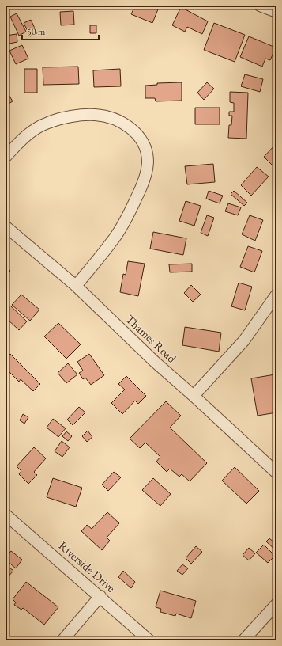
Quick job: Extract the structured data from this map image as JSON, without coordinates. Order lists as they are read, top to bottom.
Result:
{
  "streets": {
    "street": ["Thames Road", "Riverside Drive"]
  },
  "scale_bar": "50 m"
}
